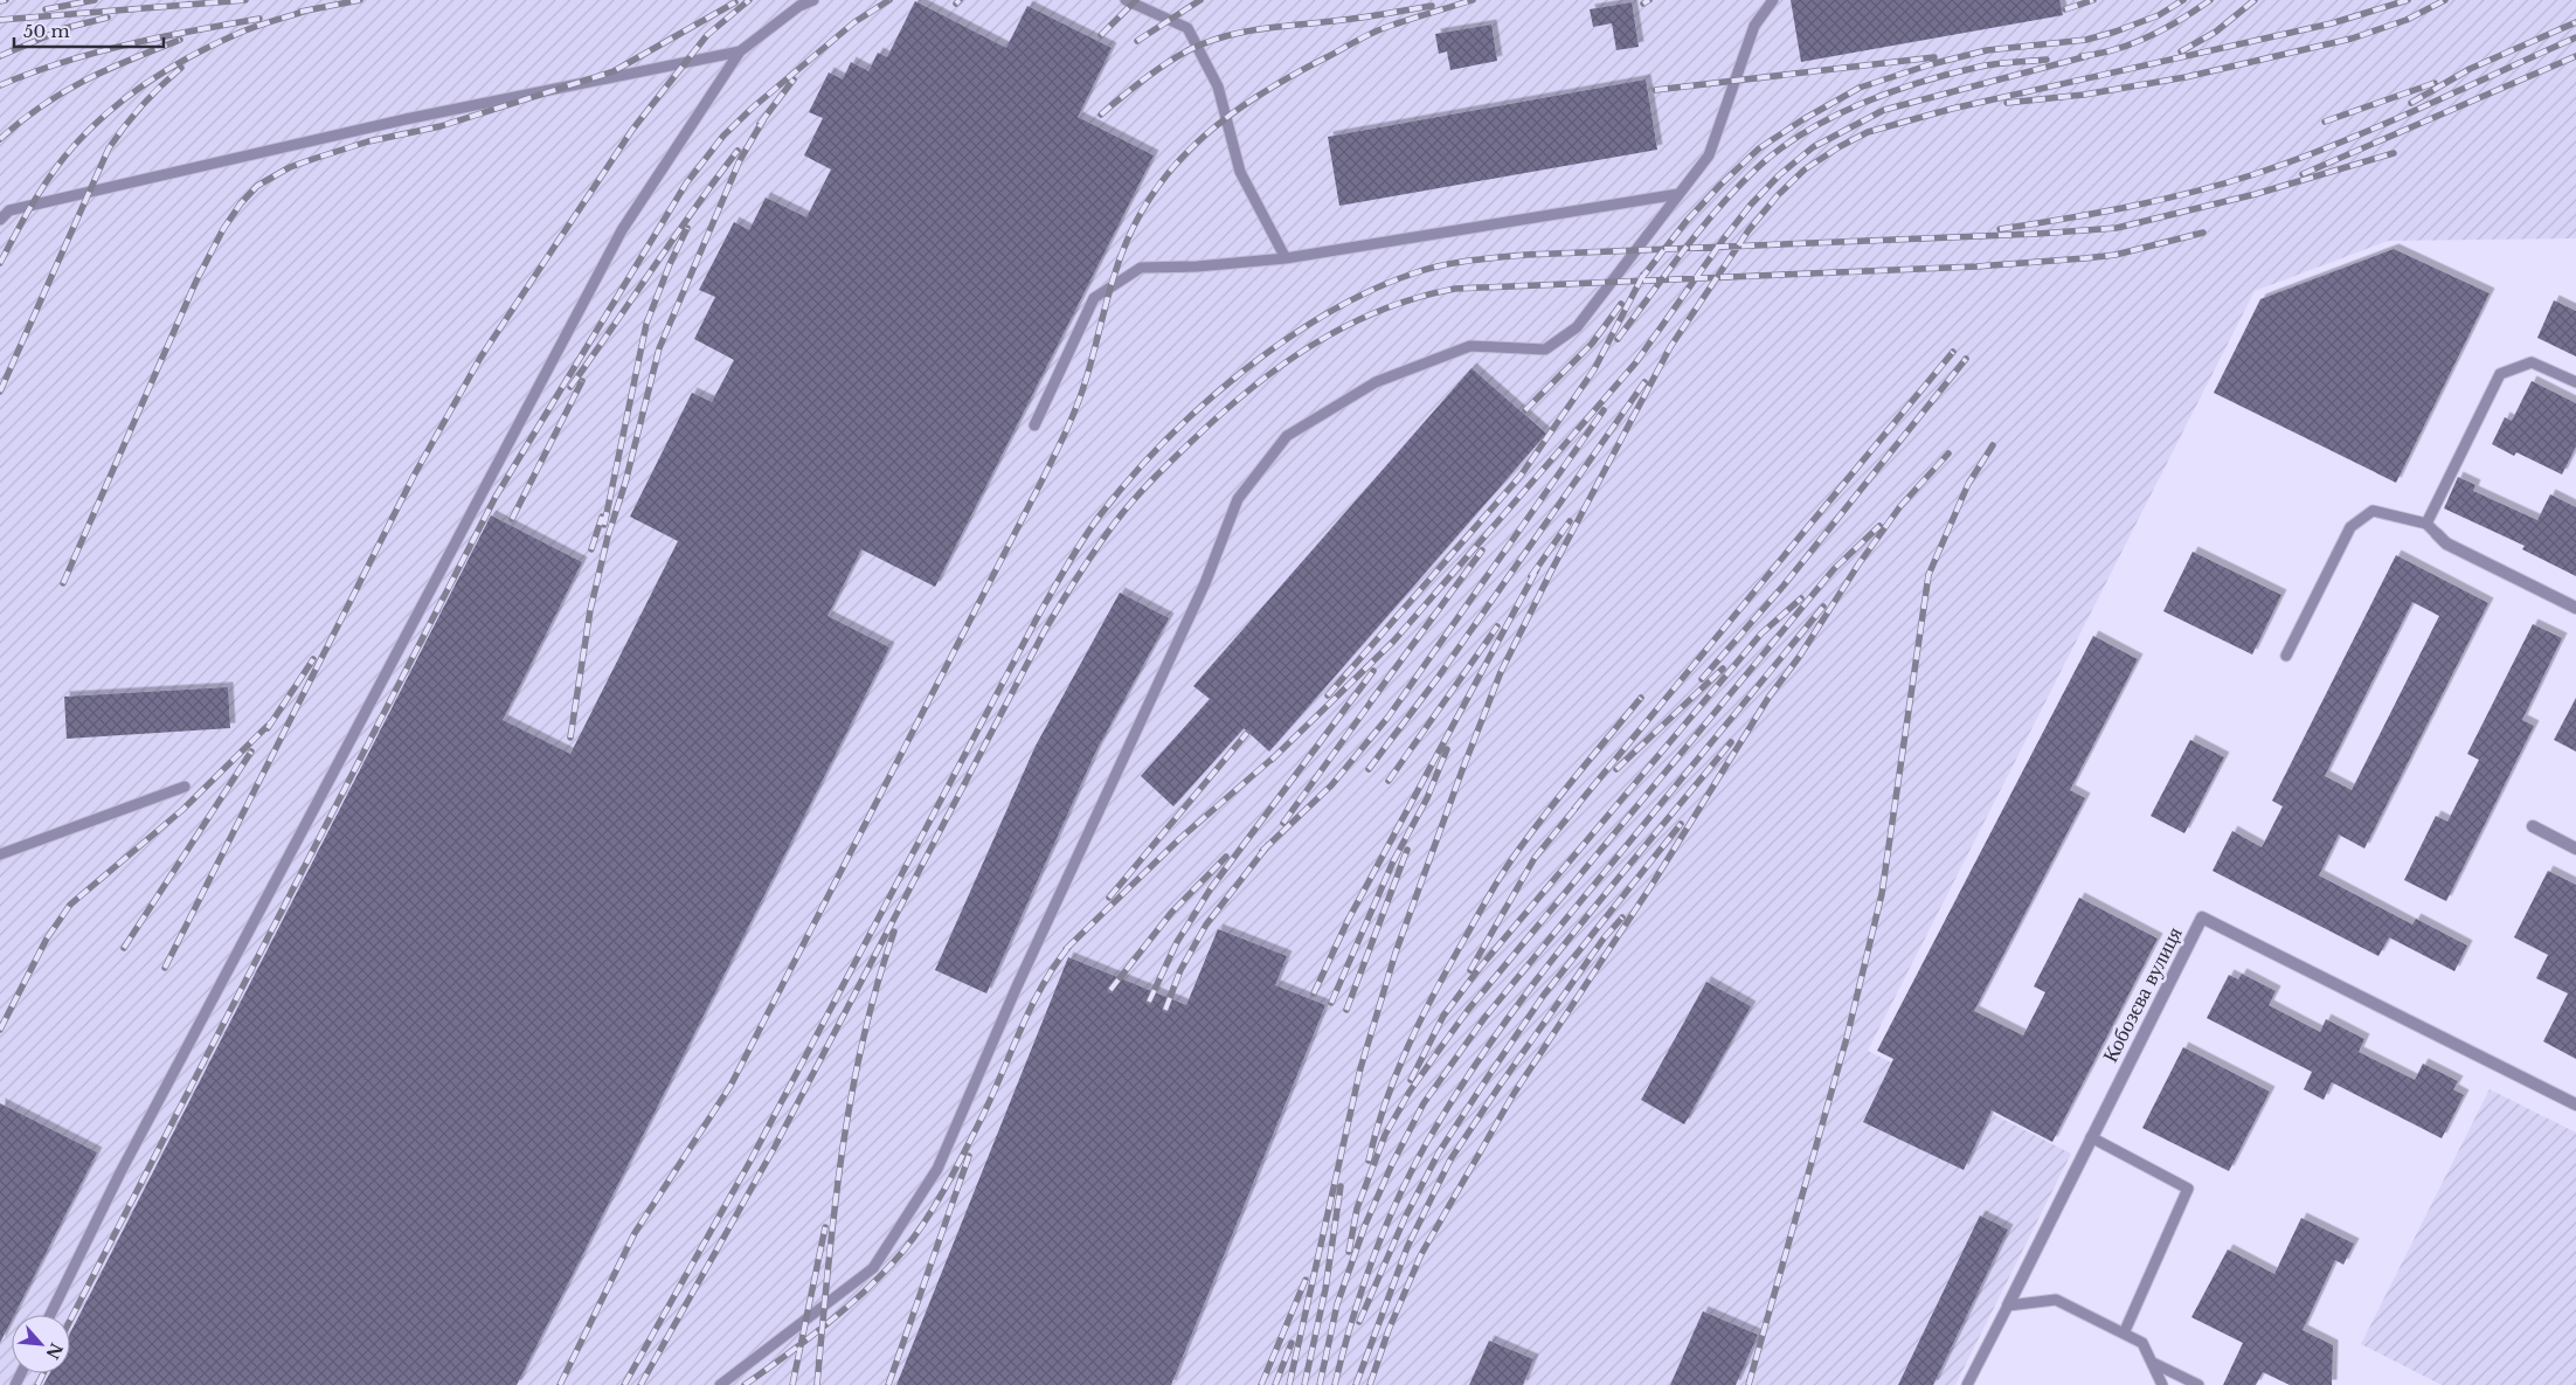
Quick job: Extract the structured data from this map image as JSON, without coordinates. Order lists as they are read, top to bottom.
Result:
{
  "streets": {
    "street": ["Кобозєва вулиця"]
  },
  "scale_bar": "50 m",
  "north": "bottom right"
}
